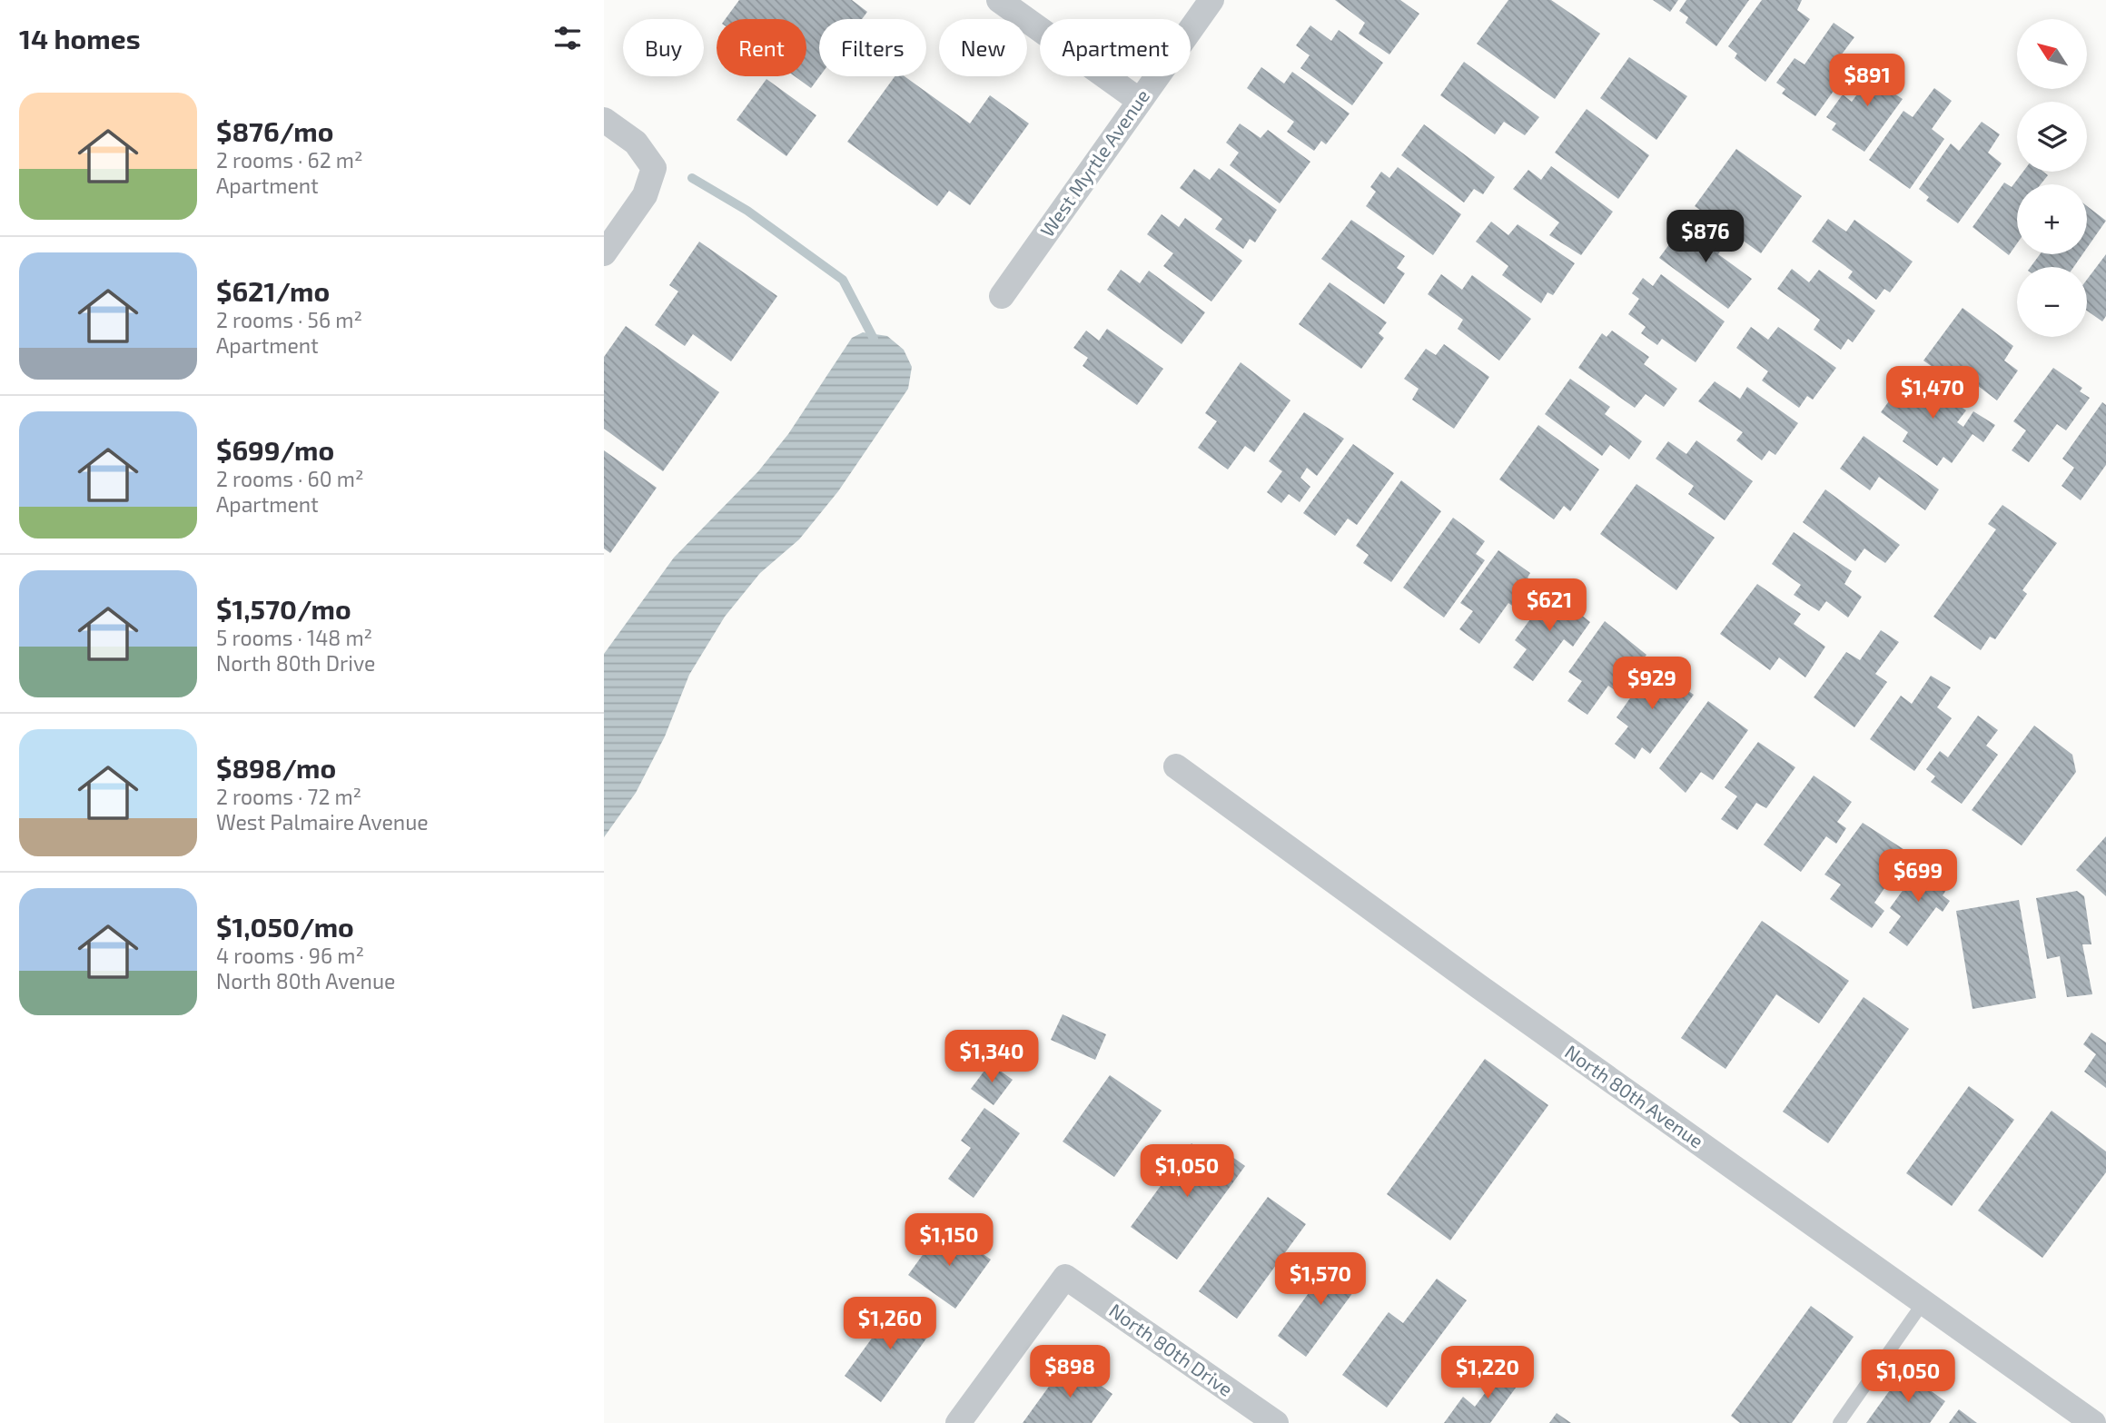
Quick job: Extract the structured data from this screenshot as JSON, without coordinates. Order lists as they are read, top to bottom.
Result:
{
  "streets": {
    "street": ["West Myrtle Avenue", "North 80th Avenue", "North 80th Drive"]
  },
  "north": "top left",
  "page": {
    "heading": "14 homes",
    "map_buttons": ["+", "−"],
    "chip": [
      "Buy",
      "Rent",
      "Filters",
      "New",
      "Apartment"
    ],
    "price": [
      "$891",
      "$876",
      "$1,470",
      "$621",
      "$929",
      "$699",
      "$1,340",
      "$1,050",
      "$1,150",
      "$1,570",
      "$1,260",
      "$898",
      "$1,220",
      "$1,050"
    ],
    "list": [
      {
        "name": "$876/mo",
        "note": "2 rooms · 62 m² · Apartment"
      },
      {
        "name": "$621/mo",
        "note": "2 rooms · 56 m² · Apartment"
      },
      {
        "name": "$699/mo",
        "note": "2 rooms · 60 m² · Apartment"
      },
      {
        "name": "$1,570/mo",
        "note": "5 rooms · 148 m² · North 80th Drive"
      },
      {
        "name": "$898/mo",
        "note": "2 rooms · 72 m² · West Palmaire Avenue"
      },
      {
        "name": "$1,050/mo",
        "note": "4 rooms · 96 m² · North 80th Avenue"
      }
    ]
  }
}
